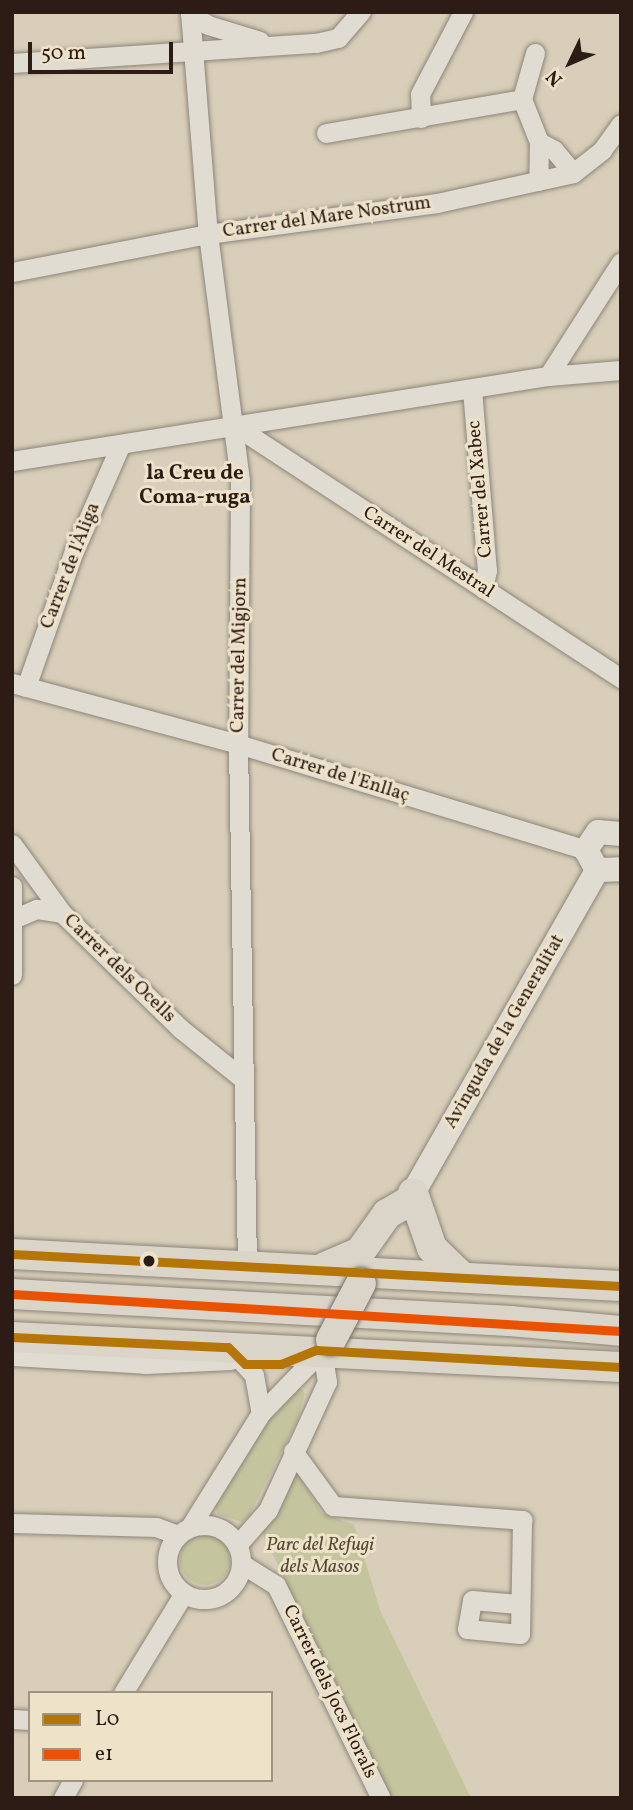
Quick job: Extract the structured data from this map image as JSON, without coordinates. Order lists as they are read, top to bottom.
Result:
{
  "streets": {
    "street": [
      "Carrer del Mare Nostrum",
      "Carrer del Xabec",
      "Carrer del Mestral",
      "Carrer de l'Àliga",
      "Carrer del Migjorn",
      "Carrer de l'Enllaç",
      "Carrer dels Ocells",
      "Avinguda de la Generalitat",
      "Carrer dels Jocs Florals"
    ]
  },
  "crossings": [
    ["Carrer del Mare Nostrum", "Carrer del Migjorn"],
    ["Carrer del Xabec", "Carrer del Mestral"],
    ["Carrer del Mestral", "Carrer del Migjorn"],
    ["Carrer de l'Àliga", "Carrer de l'Enllaç"],
    ["Carrer del Migjorn", "Carrer de l'Enllaç"],
    ["Carrer del Migjorn", "Carrer dels Ocells"],
    ["Carrer de l'Enllaç", "Avinguda de la Generalitat"]
  ],
  "districts": ["la Creu de Coma-ruga"],
  "parks": ["Parc del Refugi dels Masos"],
  "lines": ["transit line L0", "transit line e1"],
  "legend": ["L0", "e1"],
  "scale_bar": "50 m",
  "north": "bottom left"
}
